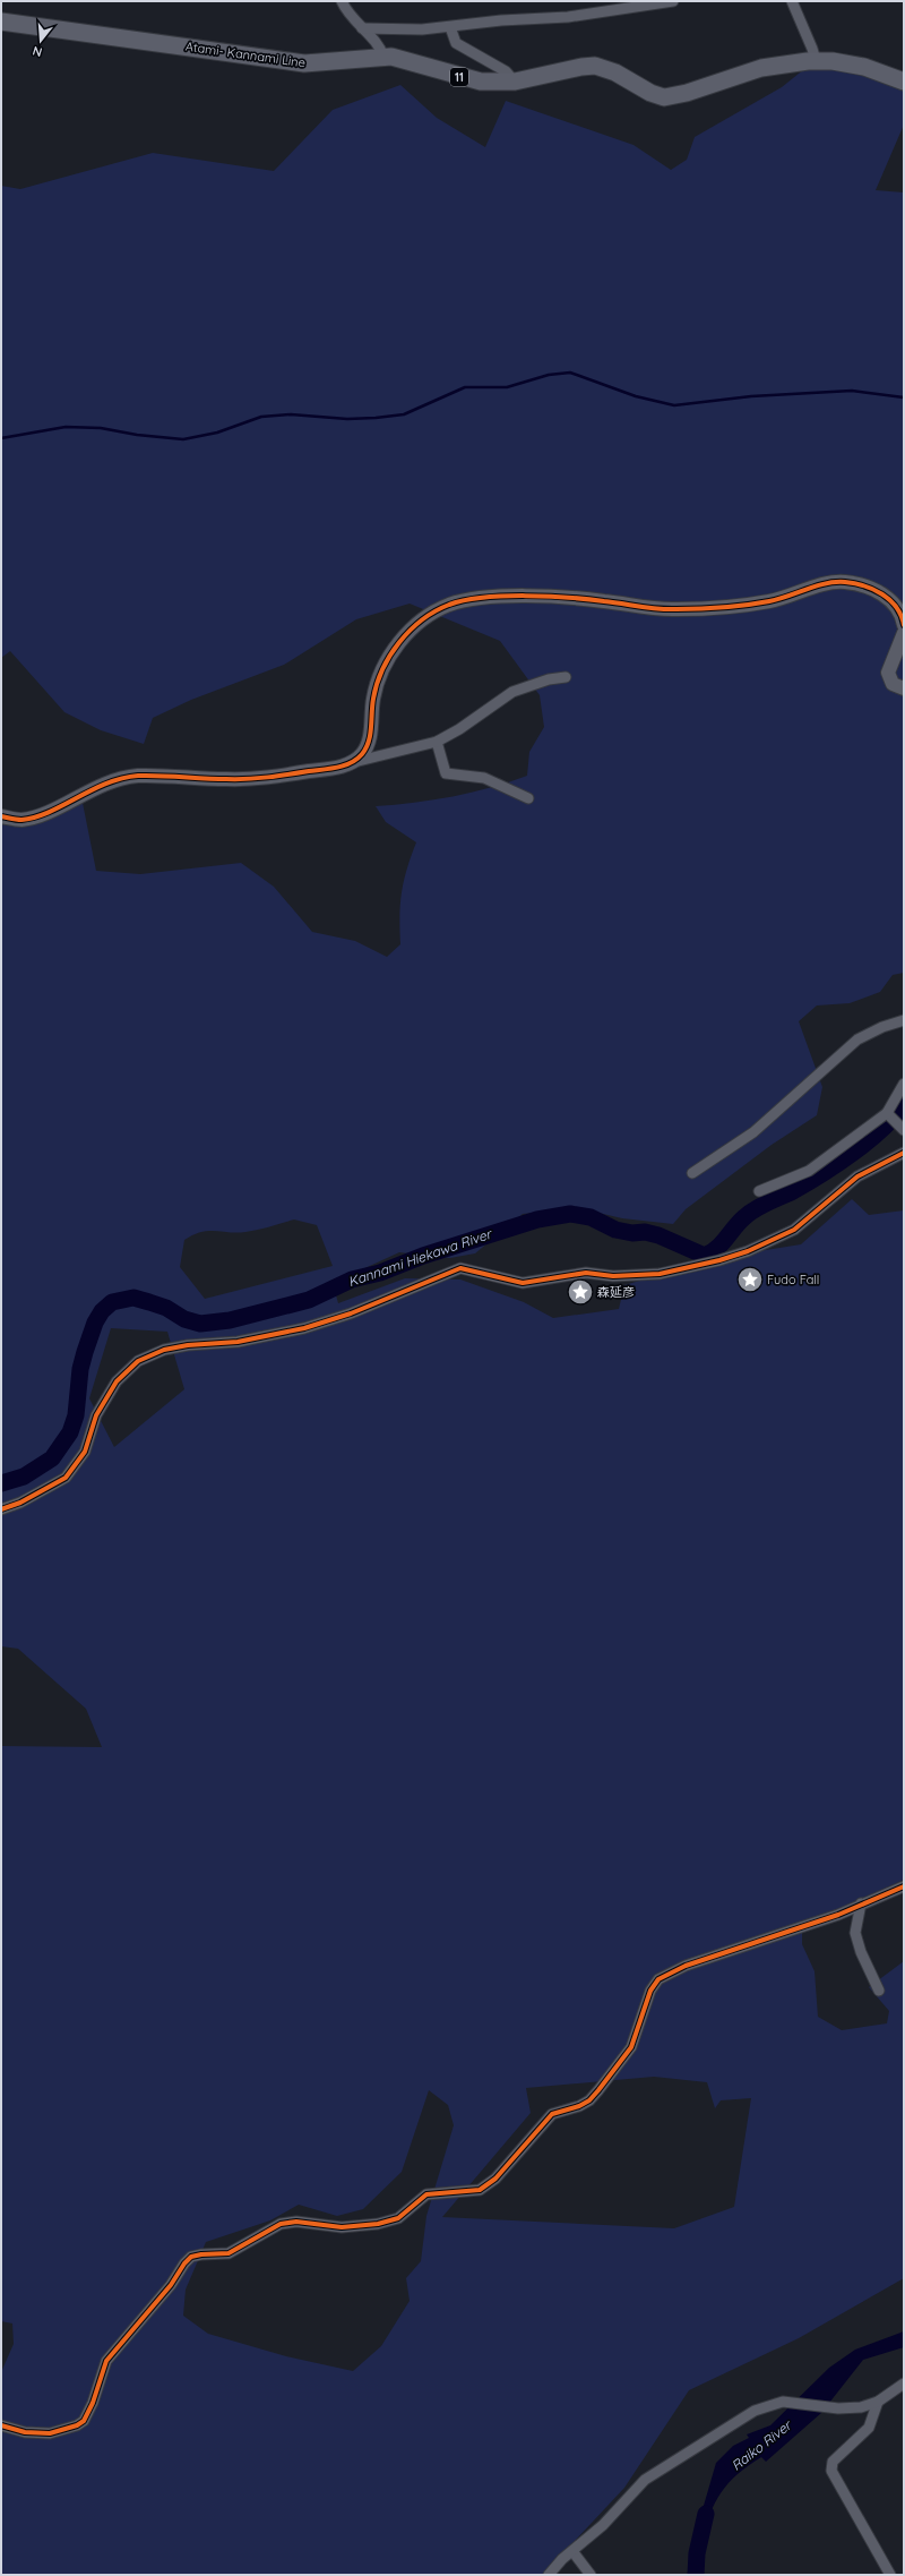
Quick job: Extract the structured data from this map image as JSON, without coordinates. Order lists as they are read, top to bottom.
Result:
{
  "streets": {
    "main road": ["Atami- Kannami Line", "11"]
  },
  "water": ["Kannami Hiekawa River", "Raiko River"],
  "places": {
    "place": ["Fudo Fall", "森延彦"]
  },
  "north": "bottom"
}
